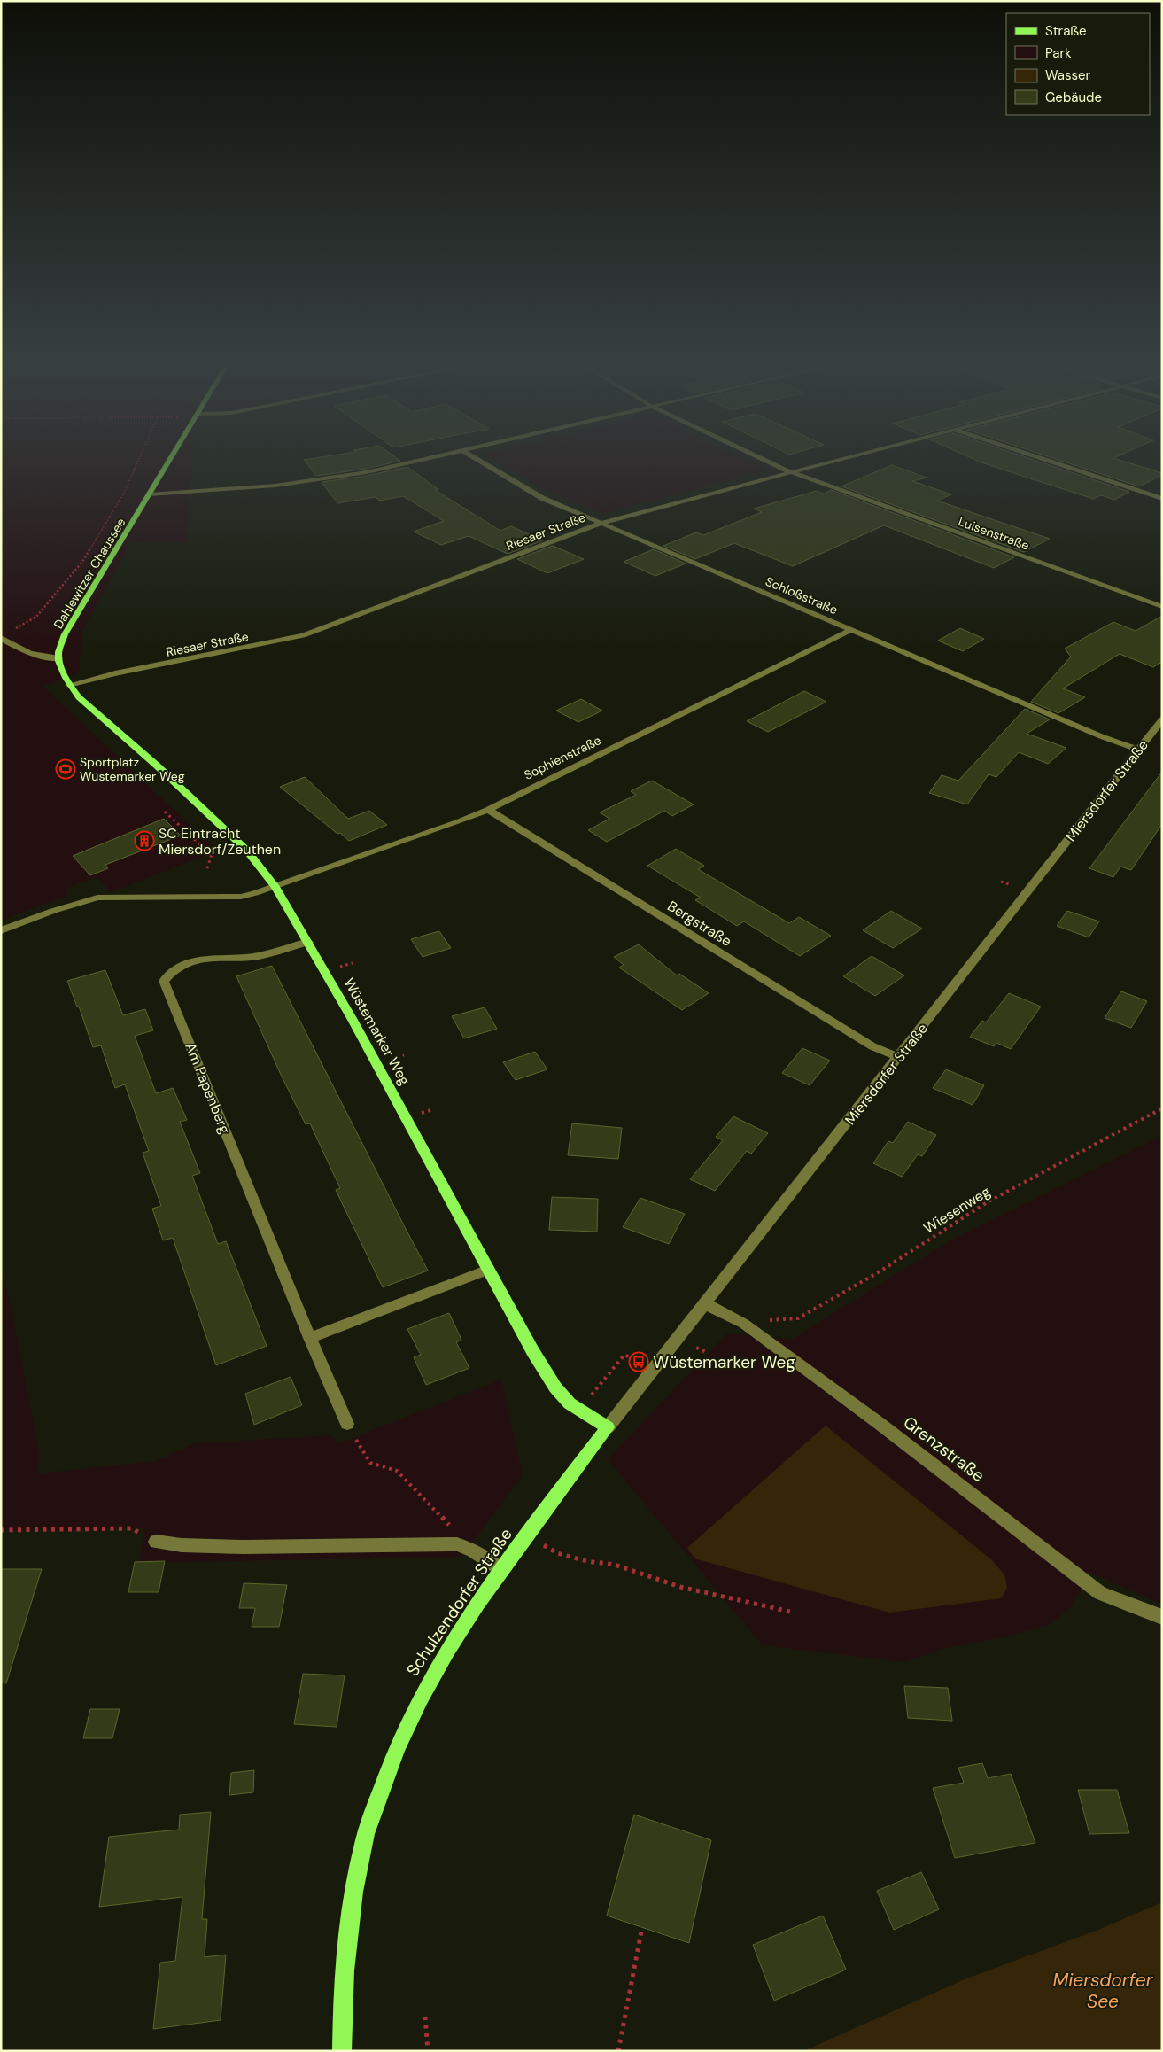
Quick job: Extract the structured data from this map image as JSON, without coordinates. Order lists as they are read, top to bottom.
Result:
{
  "streets": {
    "main road": ["Dahlewitzer Chaussee", "Wüstemarker Weg", "Schulzendorfer Straße"],
    "street": [
      "Riesaer Straße",
      "Luisenstraße",
      "Schloßstraße",
      "Sophienstraße",
      "Miersdorfer Straße",
      "Bergstraße",
      "Am Papenberg",
      "Grenzstraße"
    ],
    "path": ["Wiesenweg"]
  },
  "crossings": [
    ["Riesaer Straße", "Luisenstraße"],
    ["Riesaer Straße", "Schloßstraße"],
    ["Riesaer Straße", "Wüstemarker Weg"],
    ["Schloßstraße", "Sophienstraße"],
    ["Schloßstraße", "Miersdorfer Straße"],
    ["Sophienstraße", "Bergstraße"],
    ["Sophienstraße", "Wüstemarker Weg"],
    ["Miersdorfer Straße", "Bergstraße"],
    ["Miersdorfer Straße", "Wüstemarker Weg"],
    ["Miersdorfer Straße", "Grenzstraße"],
    ["Miersdorfer Straße", "Schulzendorfer Straße"],
    ["Wüstemarker Weg", "Am Papenberg"],
    ["Wüstemarker Weg", "Schulzendorfer Straße"]
  ],
  "water": ["Miersdorfer See"],
  "places": {
    "sports": ["Sportplatz Wüstemarker Weg"],
    "building": ["SC Eintracht Miersdorf/Zeuthen"],
    "bus stop": ["Wüstemarker Weg"]
  },
  "legend": [
    "Straße",
    "Park",
    "Wasser",
    "Gebäude"
  ]
}
